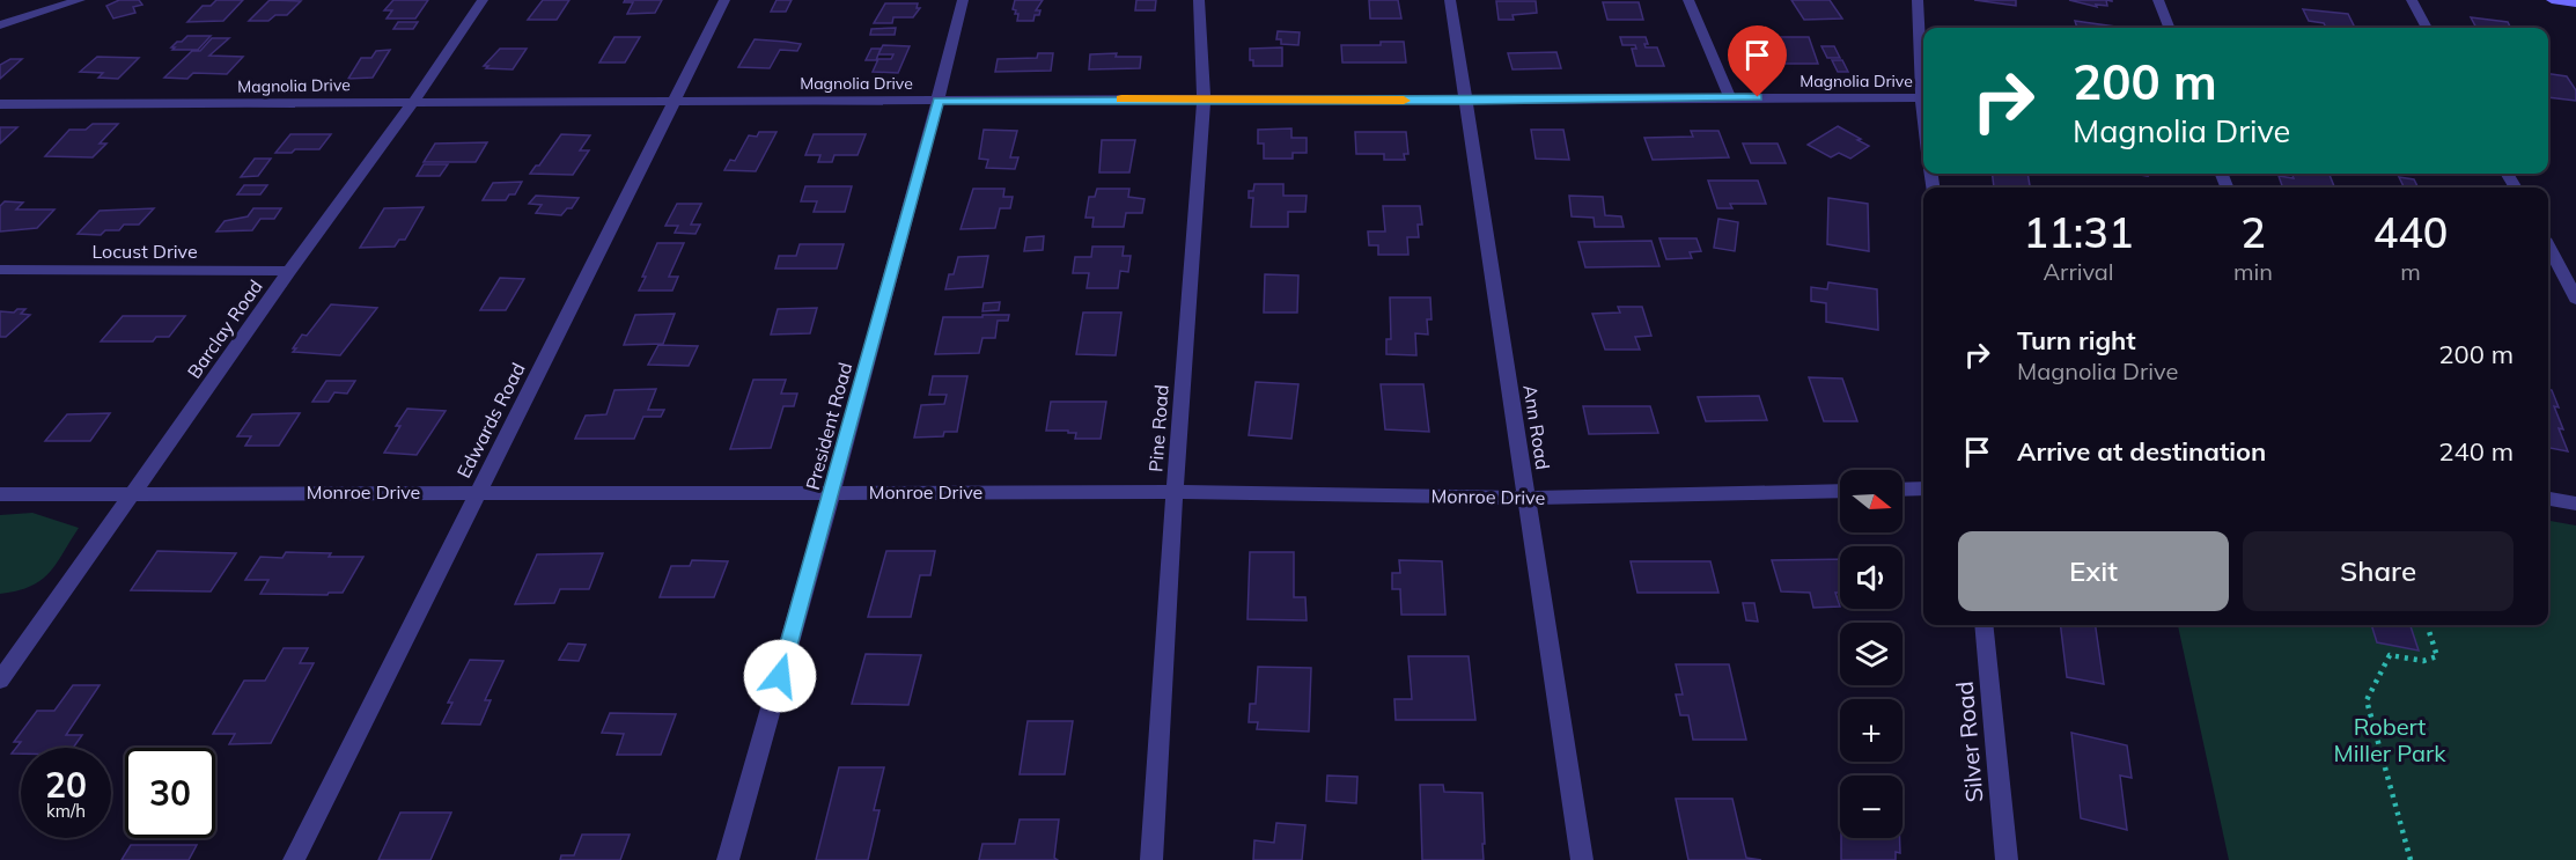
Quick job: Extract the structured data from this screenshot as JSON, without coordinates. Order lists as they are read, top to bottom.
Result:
{
  "streets": {
    "street": [
      "Magnolia Drive",
      "Locust Drive",
      "Barclay Road",
      "Edwards Road",
      "President Road",
      "Ann Road",
      "Pine Road",
      "Monroe Drive",
      "Silver Road"
    ]
  },
  "crossings": [
    ["Magnolia Drive", "Barclay Road"],
    ["Magnolia Drive", "Edwards Road"],
    ["Magnolia Drive", "President Road"],
    ["Magnolia Drive", "Ann Road"],
    ["Magnolia Drive", "Pine Road"],
    ["Locust Drive", "Barclay Road"],
    ["Barclay Road", "Monroe Drive"],
    ["Edwards Road", "Monroe Drive"],
    ["President Road", "Monroe Drive"],
    ["Ann Road", "Monroe Drive"],
    ["Pine Road", "Monroe Drive"]
  ],
  "parks": ["Robert Miller Park"],
  "north": "right",
  "page": {
    "turn": ["200 m", "Magnolia Drive"],
    "eta": [
      "11:31",
      "Arrival",
      "2",
      "min",
      "440",
      "m"
    ],
    "list": [
      {
        "name": "Turn right",
        "note": "Magnolia Drive",
        "value": "200 m"
      },
      {
        "name": "Arrive at destination",
        "value": "240 m"
      }
    ],
    "map_buttons": ["+", "−"],
    "buttons": ["Exit", "Share"],
    "speed": "20 km/h",
    "limit": "30"
  }
}
